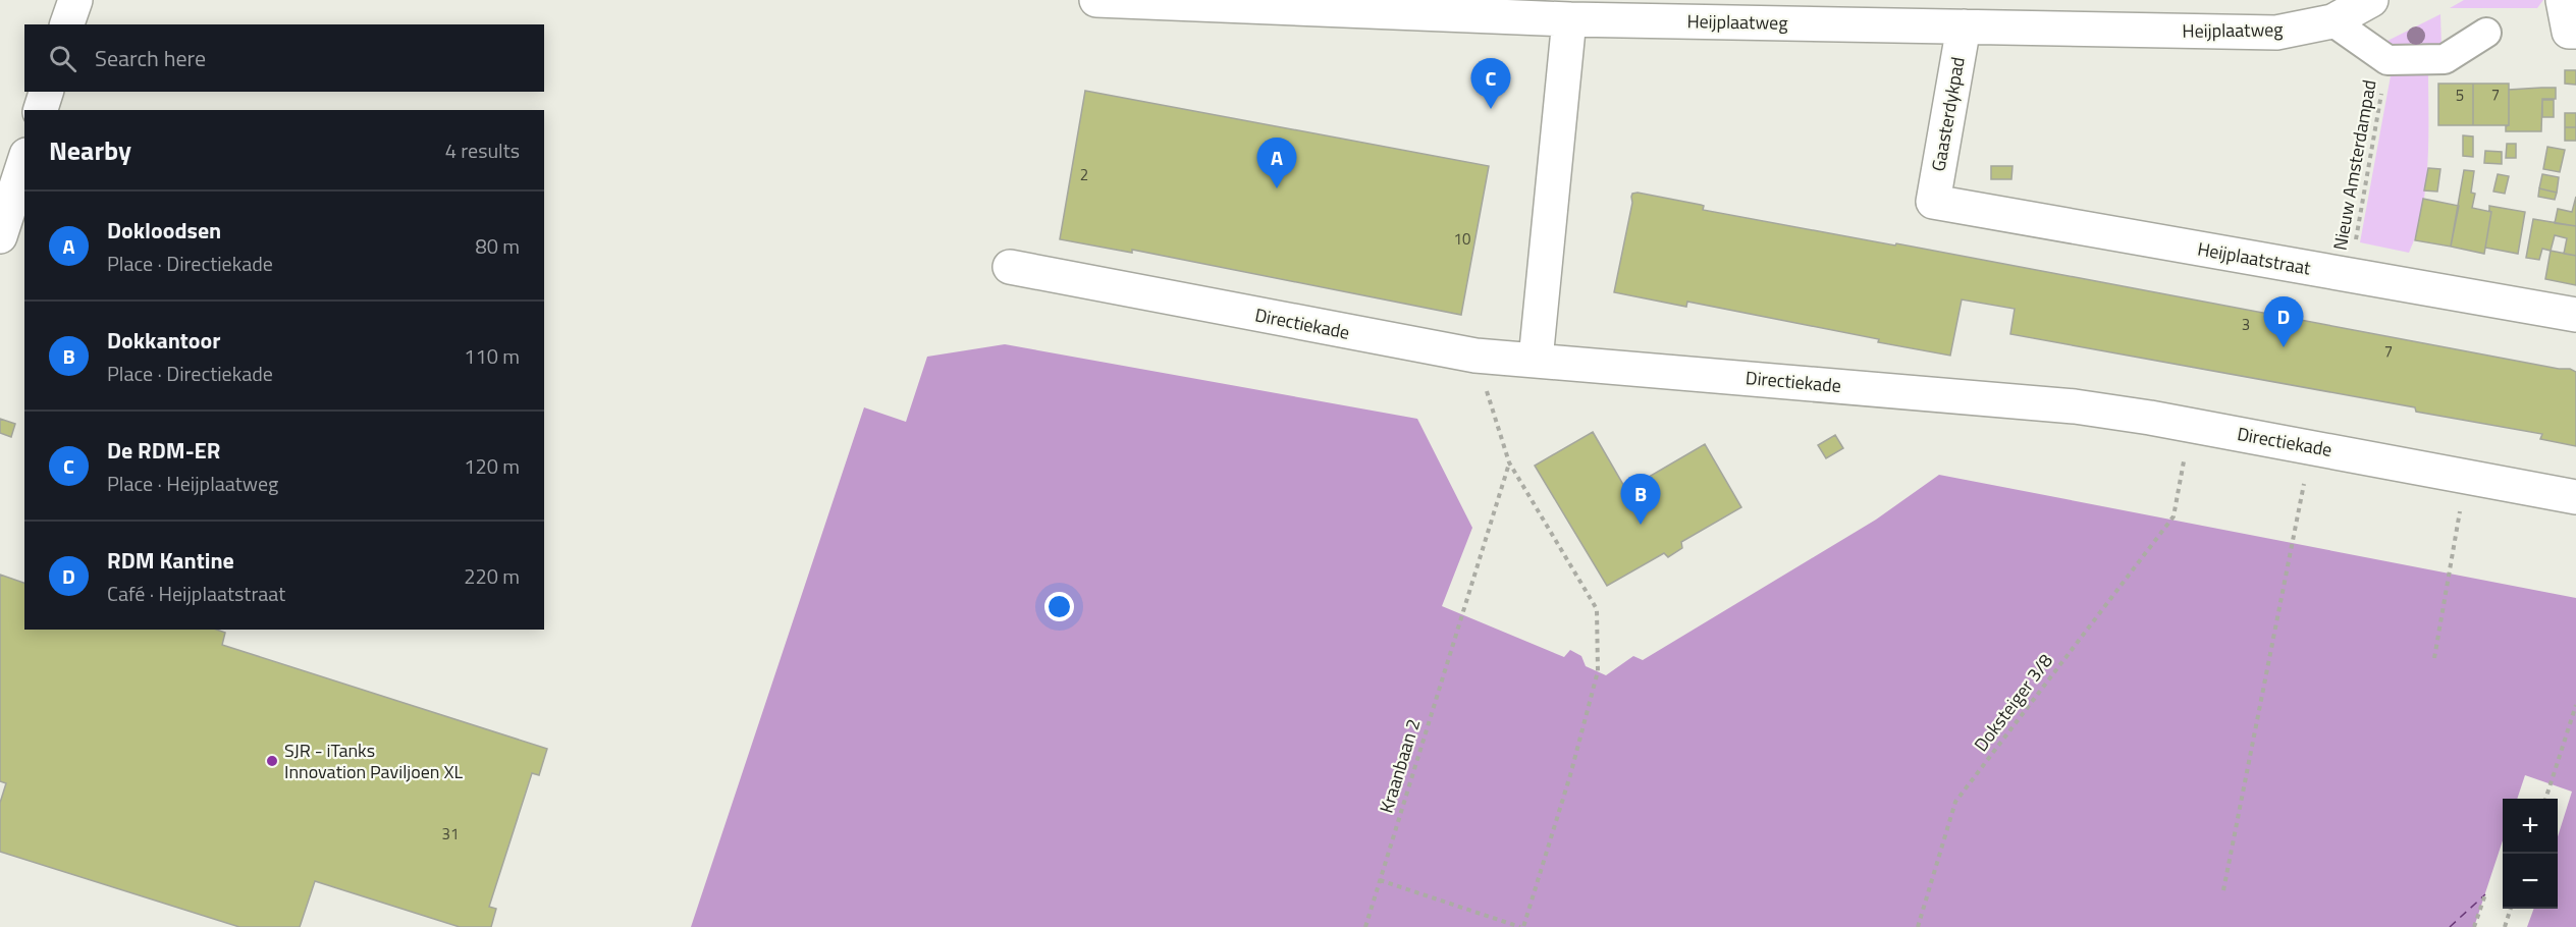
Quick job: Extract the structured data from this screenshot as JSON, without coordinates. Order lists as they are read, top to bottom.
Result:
{
  "streets": {
    "street": [
      "Heijplaatweg",
      "Gaasterdykpad",
      "Heijplaatstraat",
      "Directiekade"
    ],
    "path": ["Nieuw Amsterdampad", "Doksteiger 3/8", "Kraanbaan 2"]
  },
  "crossings": [
    ["Heijplaatweg", "Gaasterdykpad"],
    ["Gaasterdykpad", "Heijplaatstraat"],
    ["Nieuw Amsterdampad", "Heijplaatstraat"],
    ["Directiekade", "Doksteiger 3/8"]
  ],
  "places": ["SJR - iTanks Innovation Paviljoen XL"],
  "house_numbers": [
    "7",
    "5",
    "2",
    "10",
    "3",
    "7",
    "31"
  ],
  "page": {
    "search": "Search here",
    "pins": [
      "C",
      "A",
      "D",
      "B"
    ],
    "heading": ["Nearby", "4 results"],
    "list": [
      {
        "mark": "A",
        "name": "Dokloodsen",
        "note": "Place · Directiekade",
        "value": "80 m"
      },
      {
        "mark": "B",
        "name": "Dokkantoor",
        "note": "Place · Directiekade",
        "value": "110 m"
      },
      {
        "mark": "C",
        "name": "De RDM-ER",
        "note": "Place · Heijplaatweg",
        "value": "120 m"
      },
      {
        "mark": "D",
        "name": "RDM Kantine",
        "note": "Café · Heijplaatstraat",
        "value": "220 m"
      }
    ],
    "map_buttons": ["+", "−"]
  }
}
